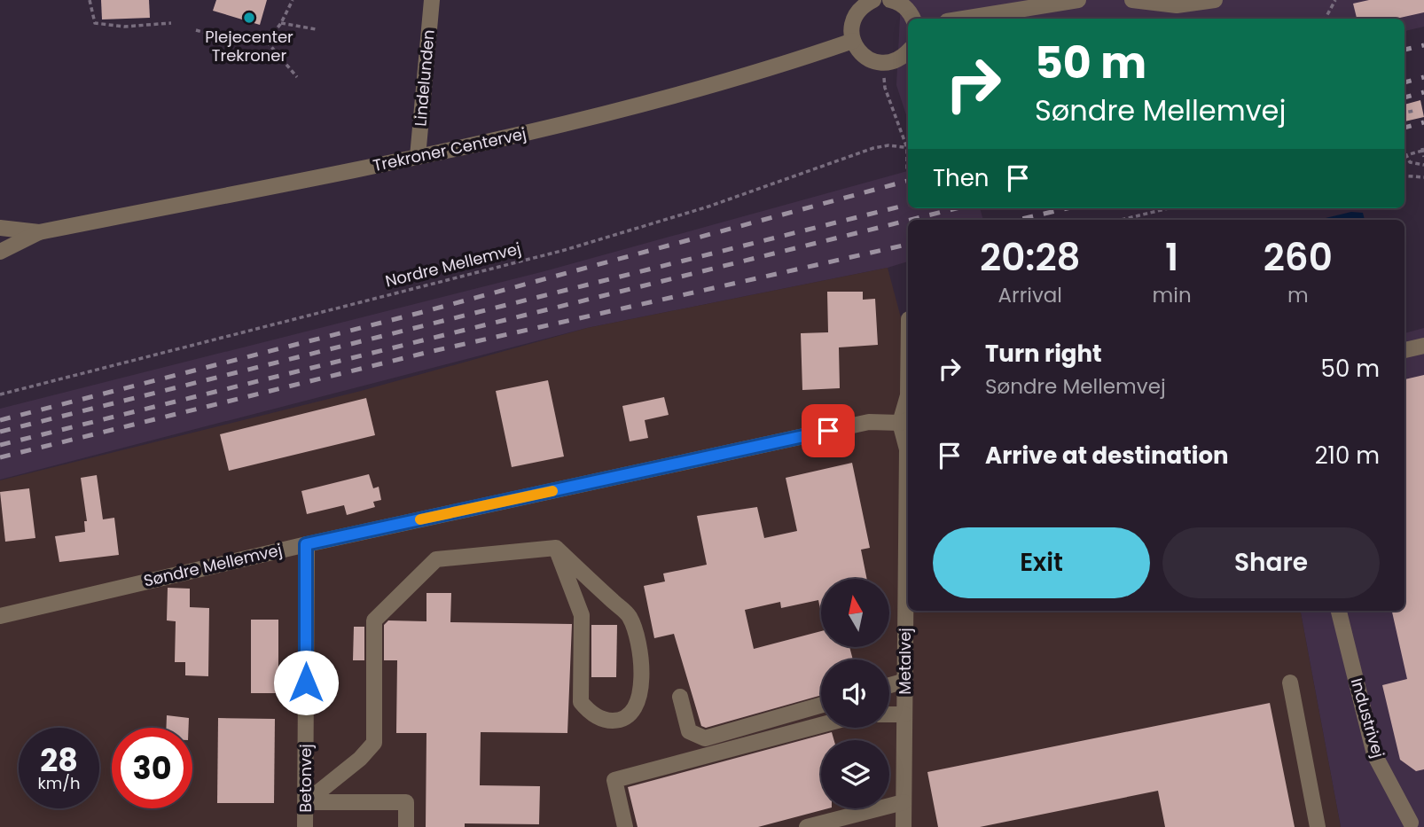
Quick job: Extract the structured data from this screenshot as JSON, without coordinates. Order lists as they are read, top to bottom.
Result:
{
  "streets": {
    "street": [
      "Lindelunden",
      "Trekroner Centervej",
      "Søndre Mellemvej",
      "Metalvej",
      "Industrivej",
      "Betonvej"
    ],
    "path": ["Nordre Mellemvej"]
  },
  "crossings": [
    ["Lindelunden", "Trekroner Centervej"],
    ["Søndre Mellemvej", "Metalvej"],
    ["Søndre Mellemvej", "Betonvej"]
  ],
  "places": ["Plejecenter Trekroner"],
  "north": "top",
  "page": {
    "turn": ["50 m", "Søndre Mellemvej"],
    "then": "Then",
    "eta": [
      "20:28",
      "Arrival",
      "1",
      "min",
      "260",
      "m"
    ],
    "list": [
      {
        "name": "Turn right",
        "note": "Søndre Mellemvej",
        "value": "50 m"
      },
      {
        "name": "Arrive at destination",
        "value": "210 m"
      }
    ],
    "buttons": ["Exit", "Share"],
    "speed": "28 km/h",
    "limit": "30"
  }
}
